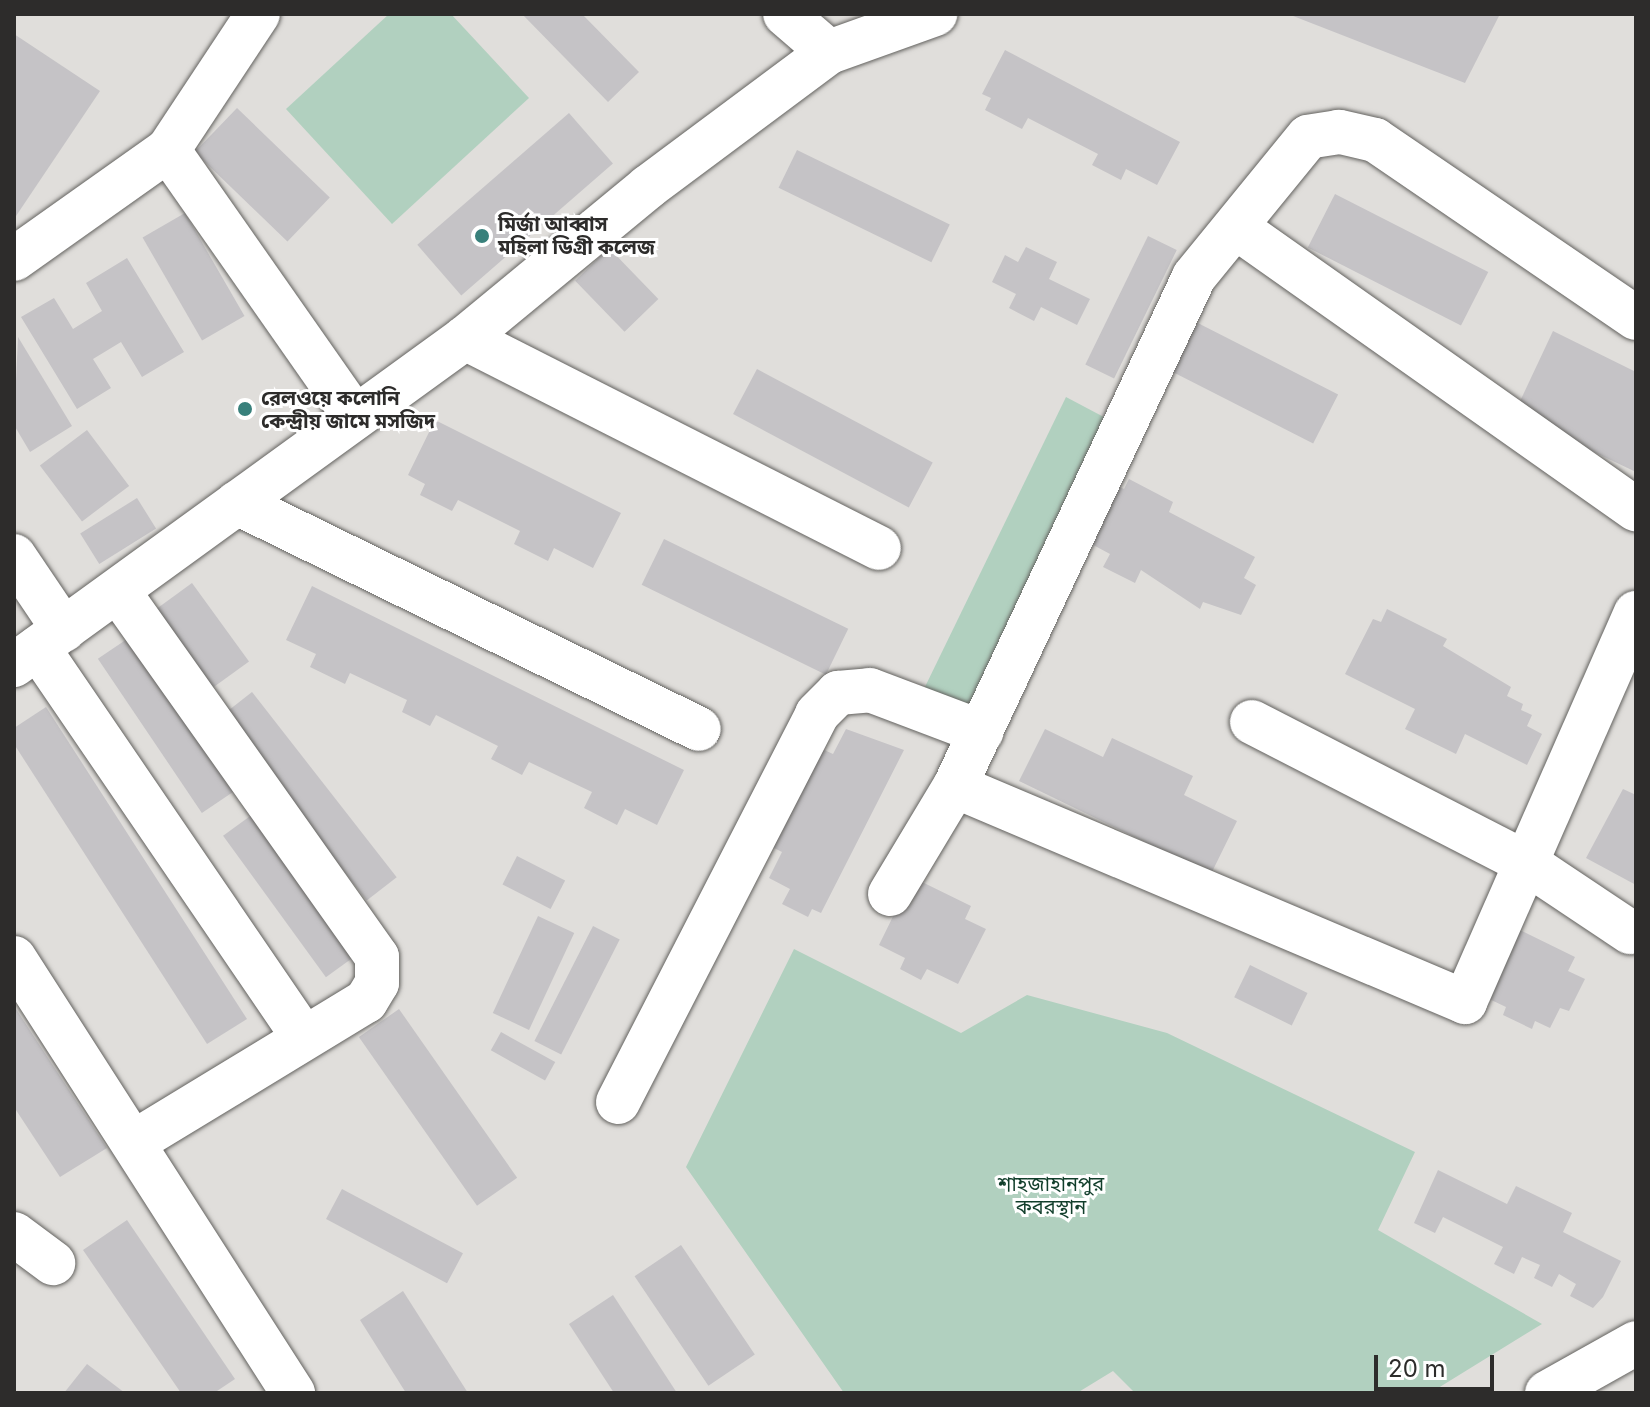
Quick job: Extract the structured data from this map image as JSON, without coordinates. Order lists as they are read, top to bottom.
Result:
{
  "parks": ["শাহজাহানপুর কবরস্থান"],
  "places": ["মির্জা আব্বাস মহিলা ডিগ্রী কলেজ", "রেলওয়ে কলোনি কেন্দ্রীয় জামে মসজিদ"],
  "scale_bar": "20 m"
}
